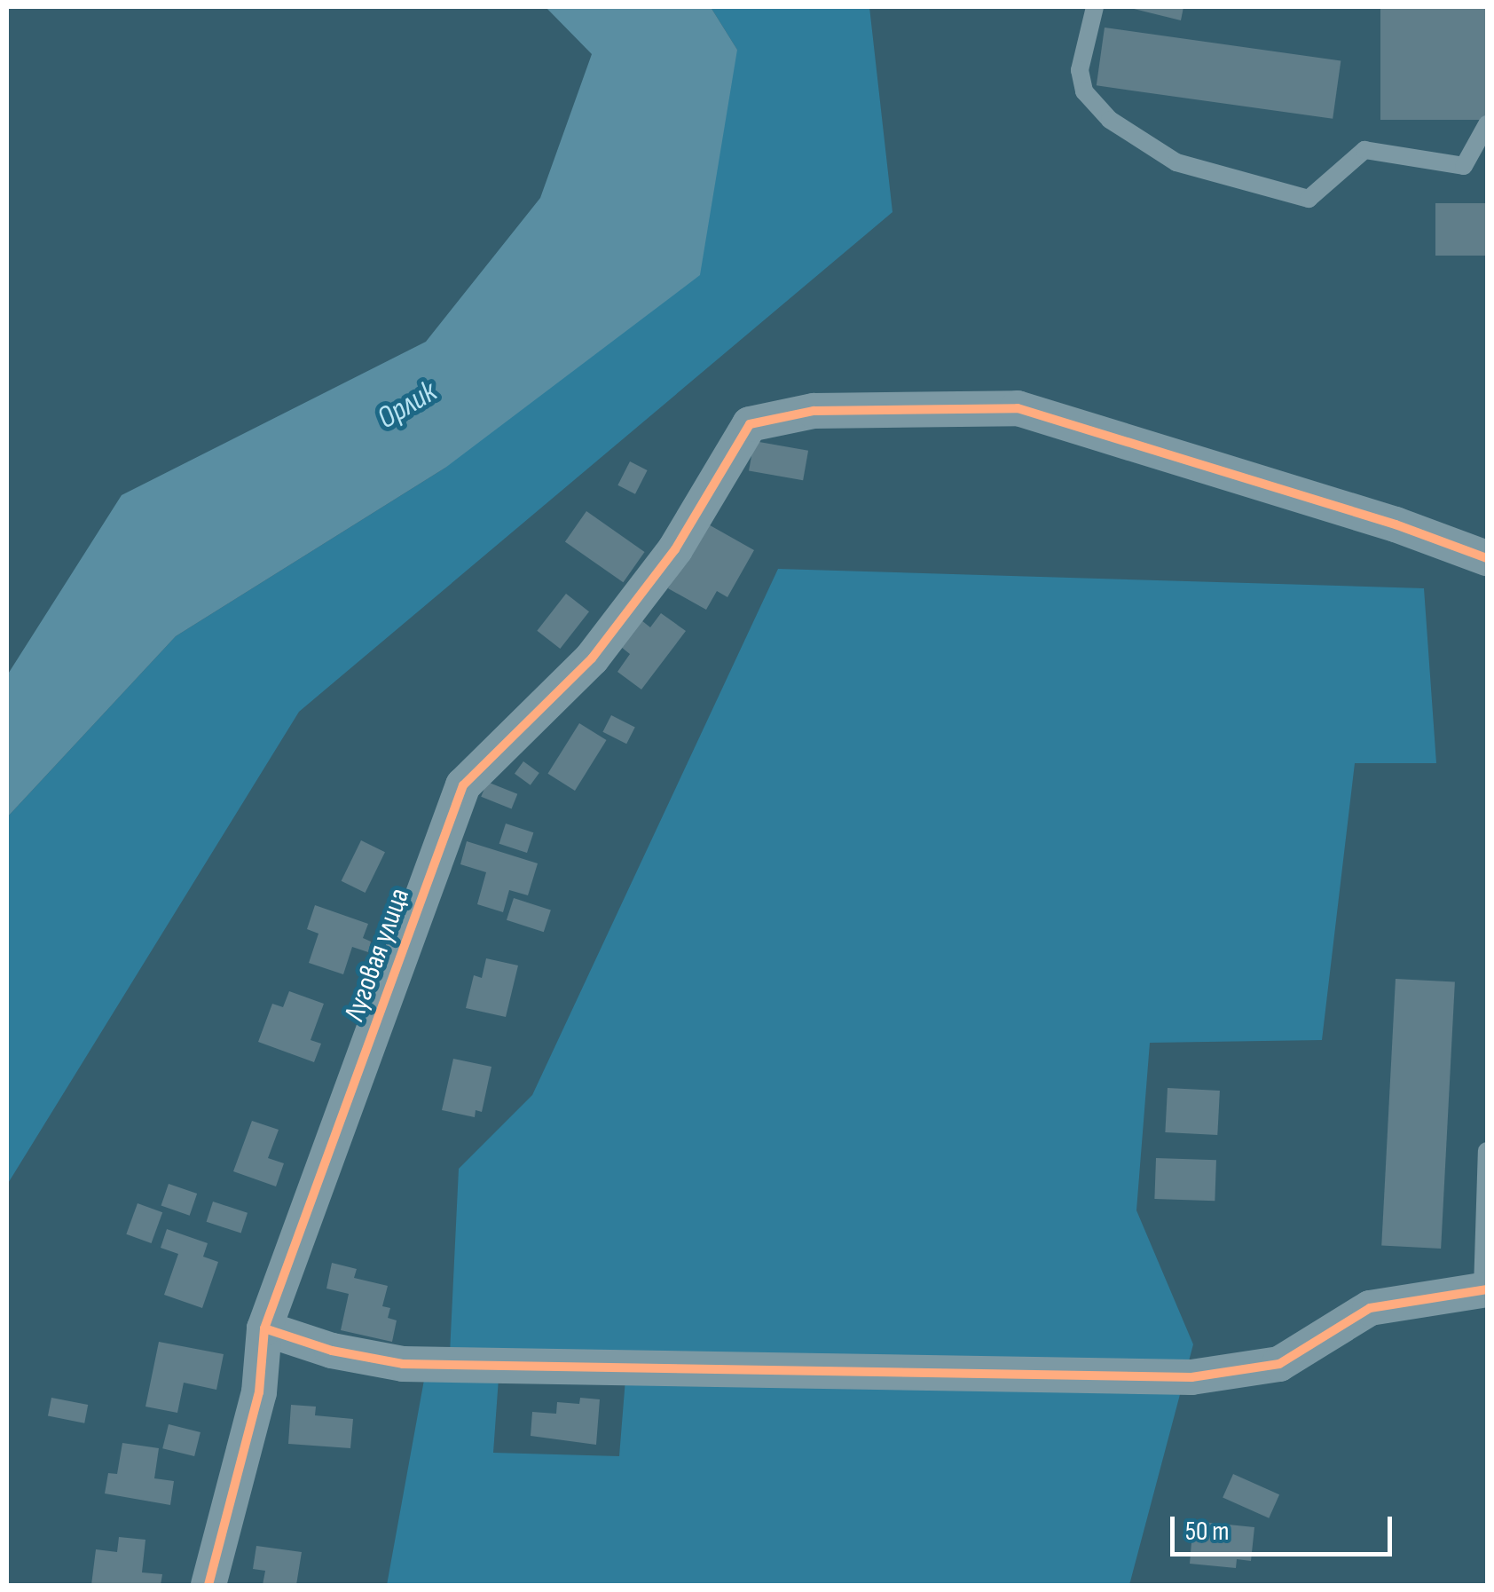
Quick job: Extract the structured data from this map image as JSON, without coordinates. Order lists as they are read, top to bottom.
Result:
{
  "streets": {
    "street": ["Луговая улица"]
  },
  "water": ["Орлик"],
  "scale_bar": "50 m"
}
